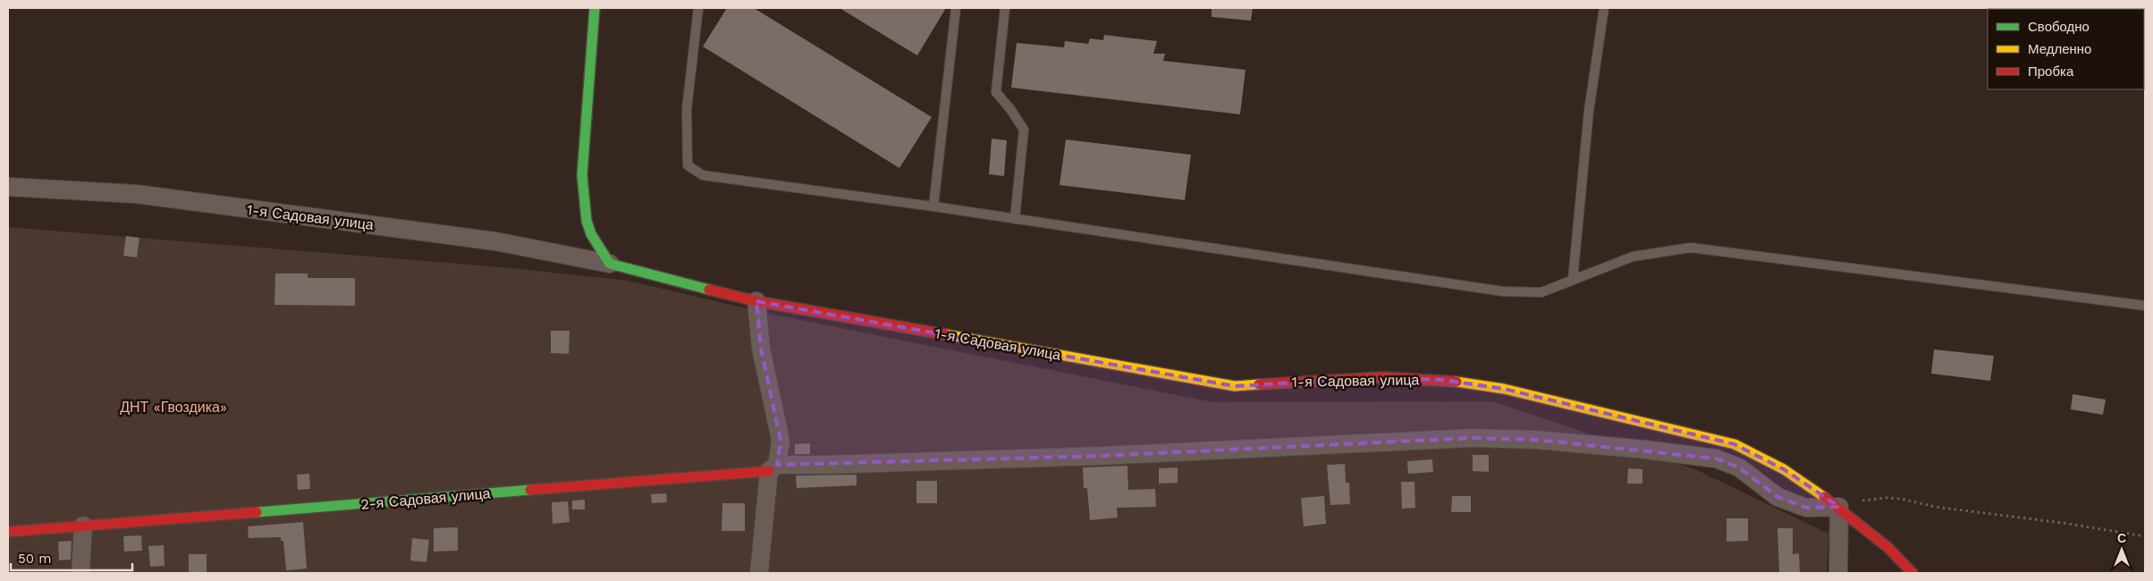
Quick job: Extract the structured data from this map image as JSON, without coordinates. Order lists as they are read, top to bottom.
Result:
{
  "streets": {
    "street": ["1-я Садовая улица", "2-я Садовая улица"]
  },
  "parks": ["ДНТ «Гвоздика»"],
  "legend": ["Свободно", "Медленно", "Пробка"],
  "scale_bar": "50 m",
  "north": "top"
}
